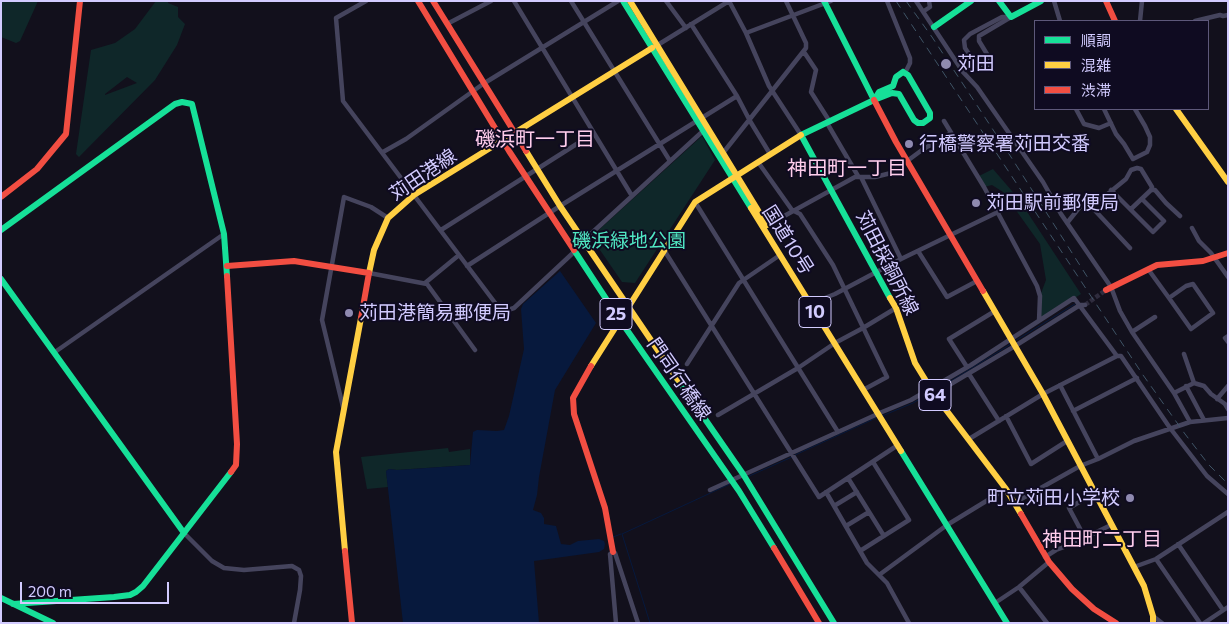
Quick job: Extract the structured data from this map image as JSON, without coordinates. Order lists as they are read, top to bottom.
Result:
{
  "streets": {
    "main road": [
      "苅田港線",
      "国道10号",
      "苅田採銅所線",
      "10",
      "25",
      "門司行橋線",
      "64"
    ]
  },
  "crossings": [
    ["苅田港線", "国道10号"],
    ["苅田港線", "門司行橋線"]
  ],
  "districts": ["磯浜町一丁目", "神田町一丁目", "神田町二丁目"],
  "parks": ["磯浜緑地公園"],
  "places": [
    "苅田",
    "行橋警察署苅田交番",
    "苅田駅前郵便局",
    "苅田港簡易郵便局",
    "町立苅田小学校"
  ],
  "legend": ["順調", "混雑", "渋滞"],
  "scale_bar": "200 m"
}
